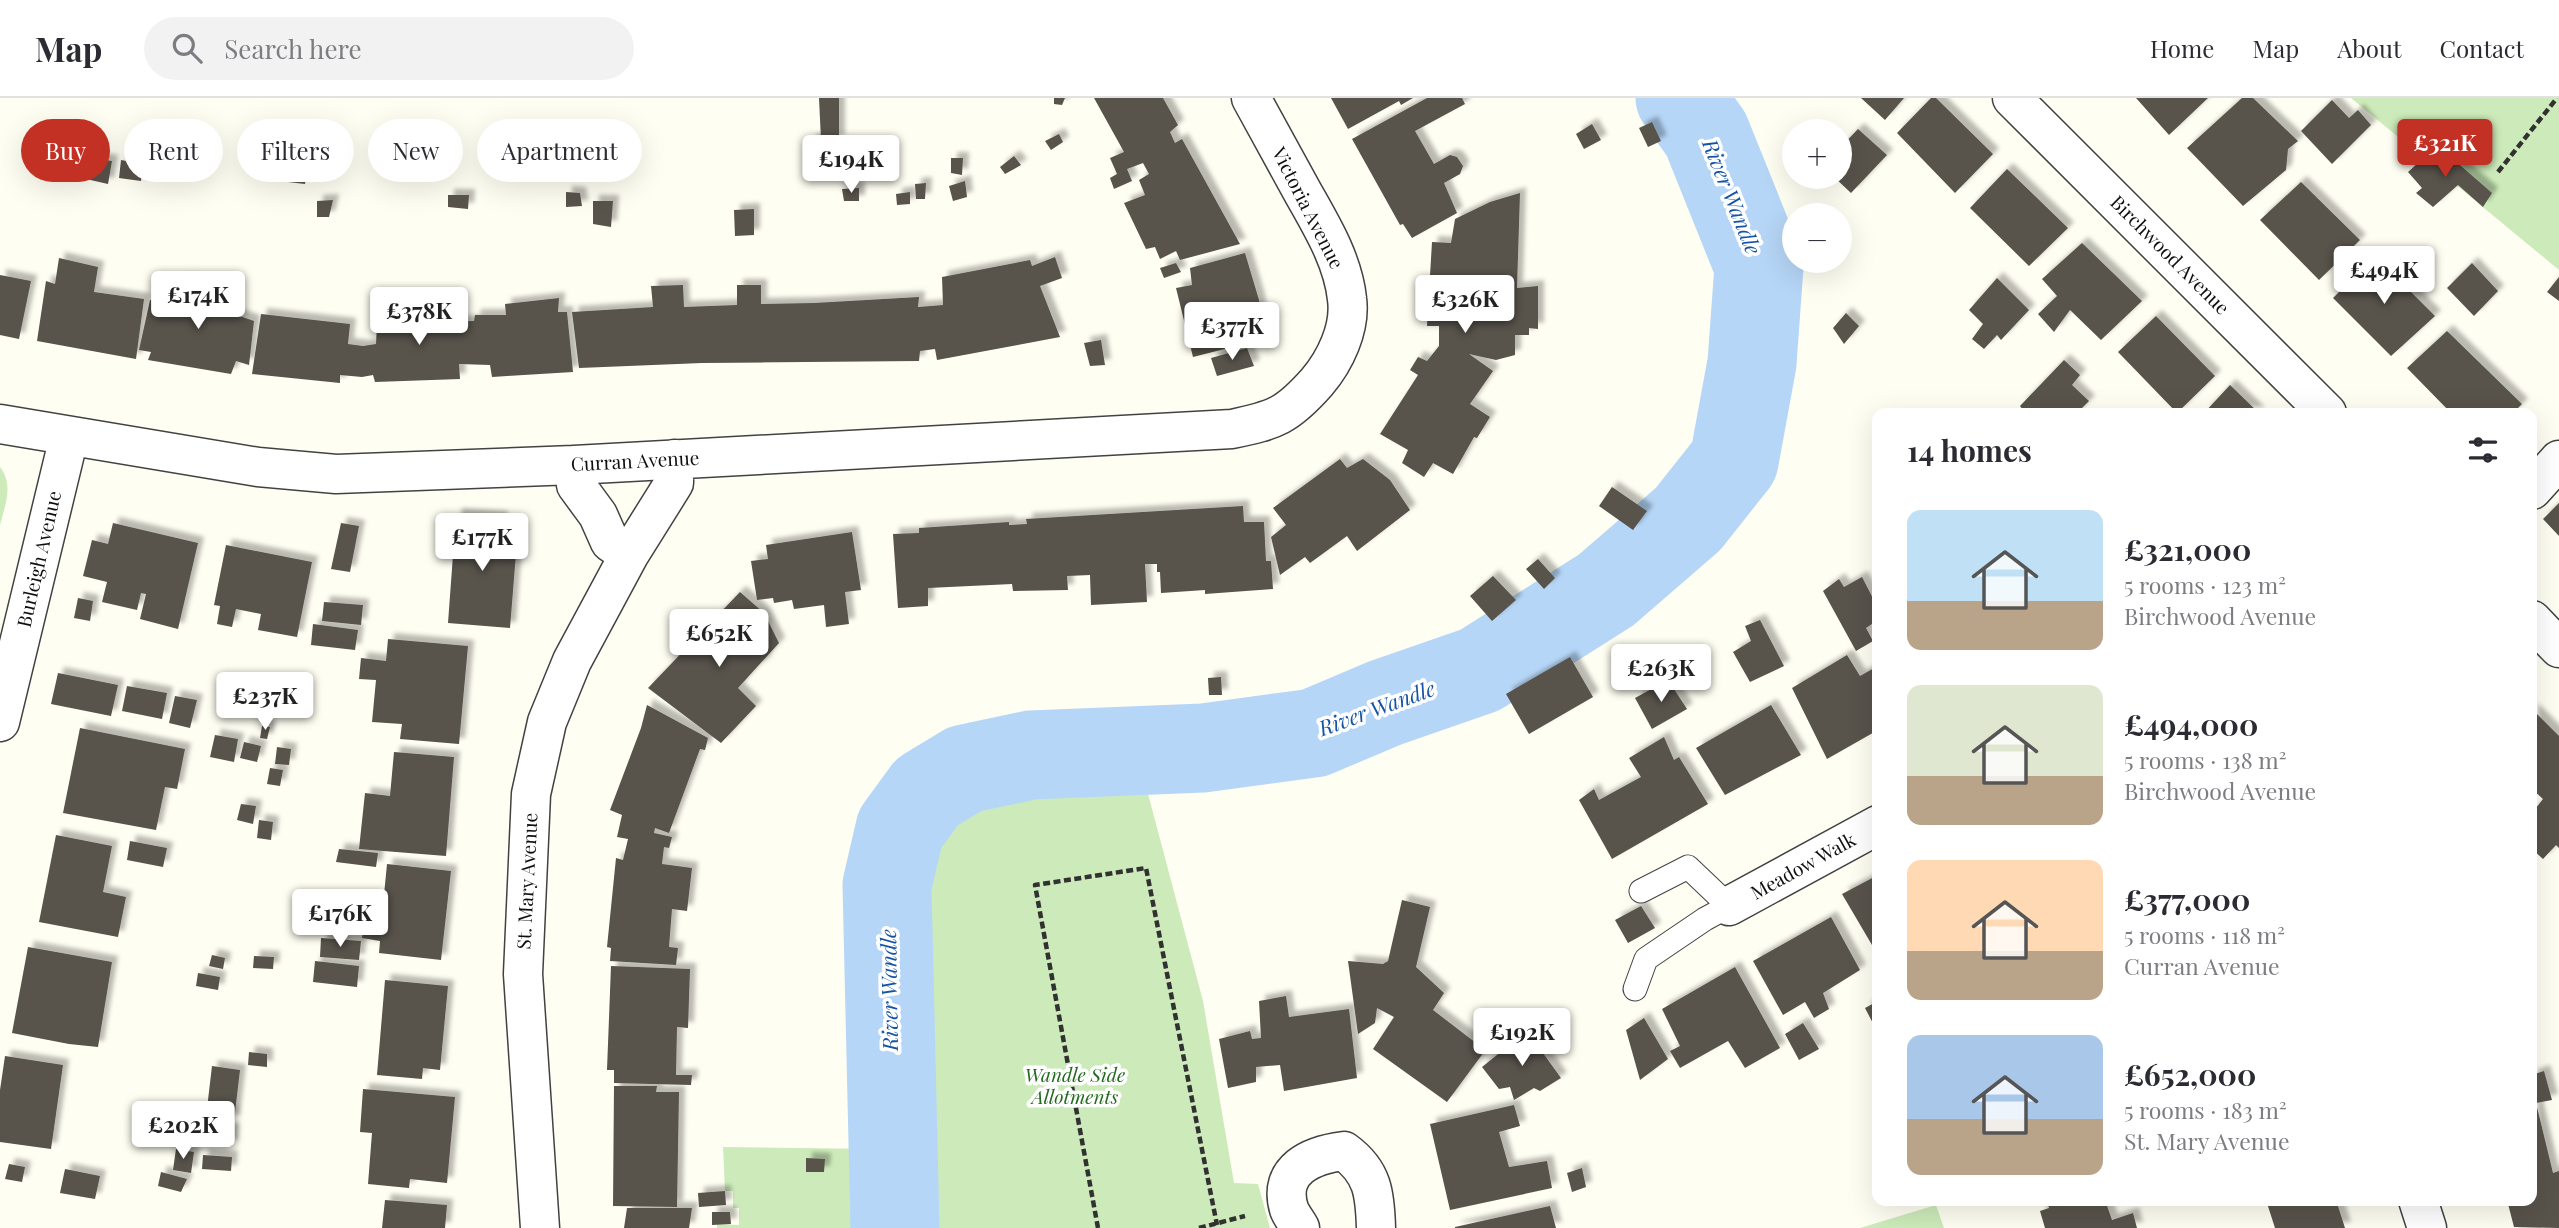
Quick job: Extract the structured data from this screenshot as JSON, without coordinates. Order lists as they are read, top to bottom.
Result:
{
  "streets": {
    "street": [
      "Victoria Avenue",
      "Birchwood Avenue",
      "Curran Avenue",
      "Burleigh Avenue",
      "Meadow Walk",
      "St. Mary Avenue"
    ]
  },
  "crossings": [
    ["Victoria Avenue", "Curran Avenue"],
    ["Curran Avenue", "Burleigh Avenue"],
    ["Curran Avenue", "St. Mary Avenue"]
  ],
  "water": ["River Wandle"],
  "parks": ["Wandle Side Allotments"],
  "page": {
    "header": "Map",
    "search": "Search here",
    "nav": [
      "Home",
      "Map",
      "About",
      "Contact"
    ],
    "map_buttons": ["+", "−"],
    "price": [
      "£321K",
      "£194K",
      "£494K",
      "£174K",
      "£326K",
      "£378K",
      "£377K",
      "£177K",
      "£652K",
      "£263K",
      "£237K",
      "£176K",
      "£192K",
      "£202K"
    ],
    "chip": [
      "Buy",
      "Rent",
      "Filters",
      "New",
      "Apartment"
    ],
    "heading": "14 homes",
    "list": [
      {
        "name": "£321,000",
        "note": "5 rooms · 123 m² · Birchwood Avenue"
      },
      {
        "name": "£494,000",
        "note": "5 rooms · 138 m² · Birchwood Avenue"
      },
      {
        "name": "£377,000",
        "note": "5 rooms · 118 m² · Curran Avenue"
      },
      {
        "name": "£652,000",
        "note": "5 rooms · 183 m² · St. Mary Avenue"
      }
    ]
  }
}
